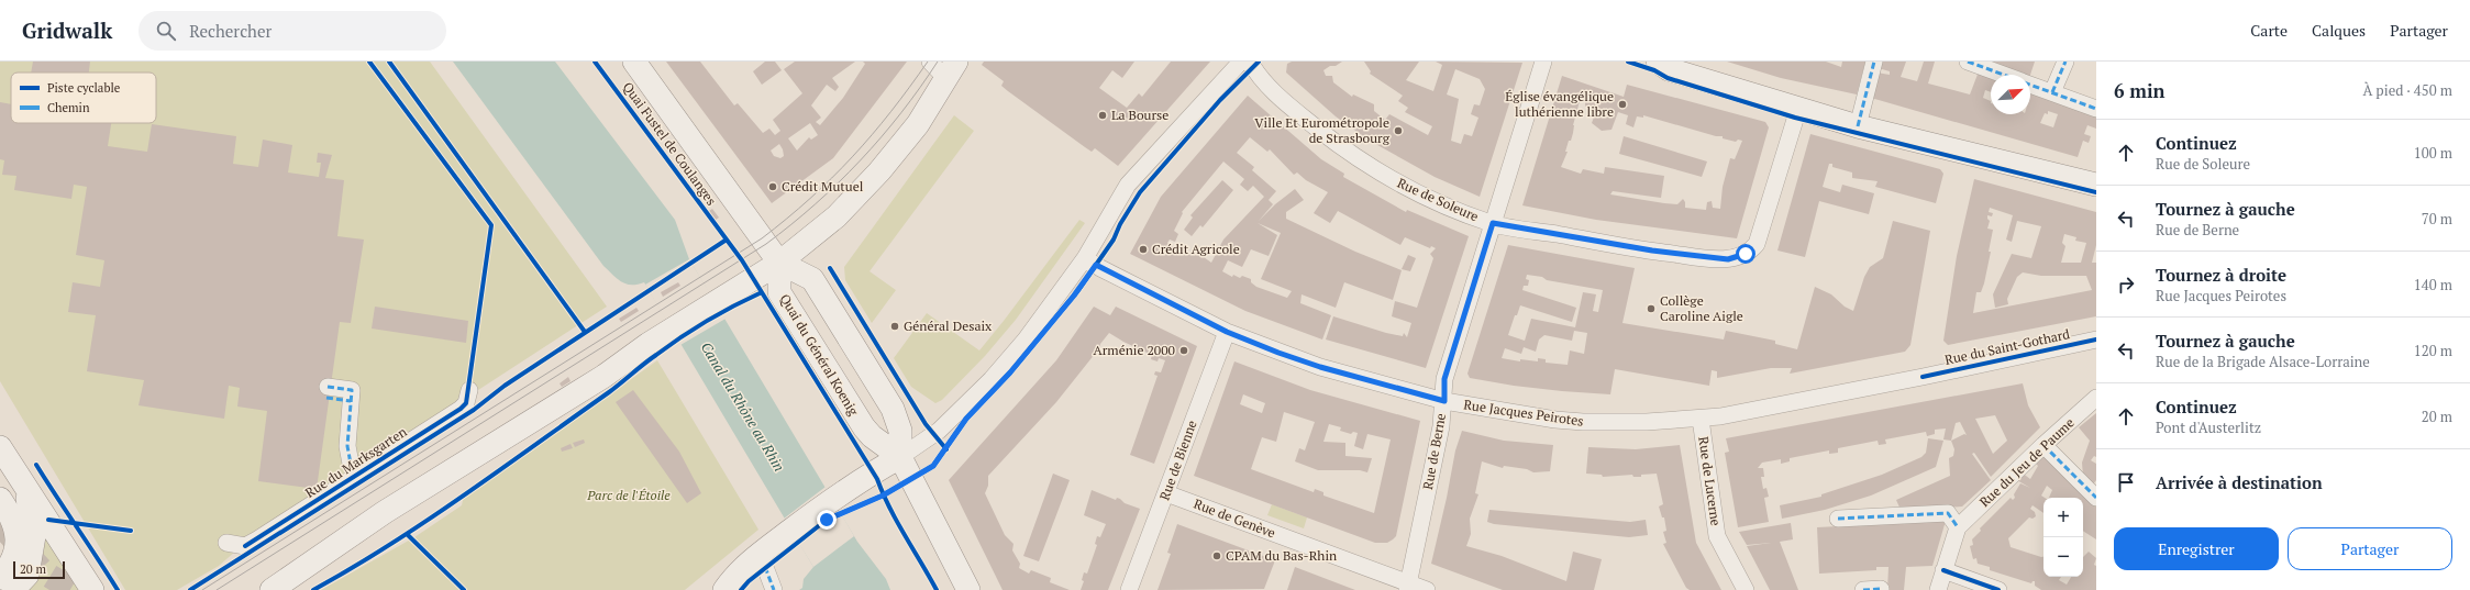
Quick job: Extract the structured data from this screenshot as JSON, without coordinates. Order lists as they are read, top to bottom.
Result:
{
  "streets": {
    "main road": ["Quai Fustel de Coulanges", "Quai du Général Koenig"],
    "street": [
      "Rue de Soleure",
      "Rue du Saint-Gothard",
      "Rue Jacques Peirotes",
      "Rue de Berne",
      "Rue de Bienne",
      "Rue du Marksgarten",
      "Rue du Jeu de Paume",
      "Rue de Lucerne",
      "Rue de Genève"
    ]
  },
  "crossings": [
    ["Quai Fustel de Coulanges", "Quai du Général Koenig"],
    ["Rue de Soleure", "Rue de Berne"],
    ["Rue du Saint-Gothard", "Rue Jacques Peirotes"],
    ["Rue du Saint-Gothard", "Rue de Lucerne"],
    ["Rue Jacques Peirotes", "Rue de Berne"],
    ["Rue Jacques Peirotes", "Rue de Bienne"],
    ["Rue Jacques Peirotes", "Rue de Lucerne"],
    ["Rue de Berne", "Rue de Genève"],
    ["Rue de Bienne", "Rue de Genève"]
  ],
  "water": ["Canal du Rhône au Rhin"],
  "parks": ["Parc de l'Étoile"],
  "places": [
    "Église évangélique luthérienne libre",
    "La Bourse",
    "Ville Et Eurométropole de Strasbourg",
    "Crédit Mutuel",
    "Crédit Agricole",
    "Collège Caroline Aigle",
    "Général Desaix",
    "Arménie 2000",
    "CPAM du Bas-Rhin"
  ],
  "legend": ["Piste cyclable", "Chemin"],
  "scale_bar": "20 m",
  "north": "top right",
  "page": {
    "header": "Gridwalk",
    "search": "Rechercher",
    "nav": ["Carte", "Calques", "Partager"],
    "heading": ["6 min", "À pied · 450 m"],
    "list": [
      ["Continuez", "Rue de Soleure", "100 m"],
      ["Tournez à gauche", "Rue de Berne", "70 m"],
      ["Tournez à droite", "Rue Jacques Peirotes", "140 m"],
      ["Tournez à gauche", "Rue de la Brigade Alsace-Lorraine", "120 m"],
      ["Continuez", "Pont d'Austerlitz", "20 m"],
      "Arrivée à destination"
    ],
    "map_buttons": ["+", "−"],
    "buttons": ["Enregistrer", "Partager"],
    "scale": "20 m"
  }
}
